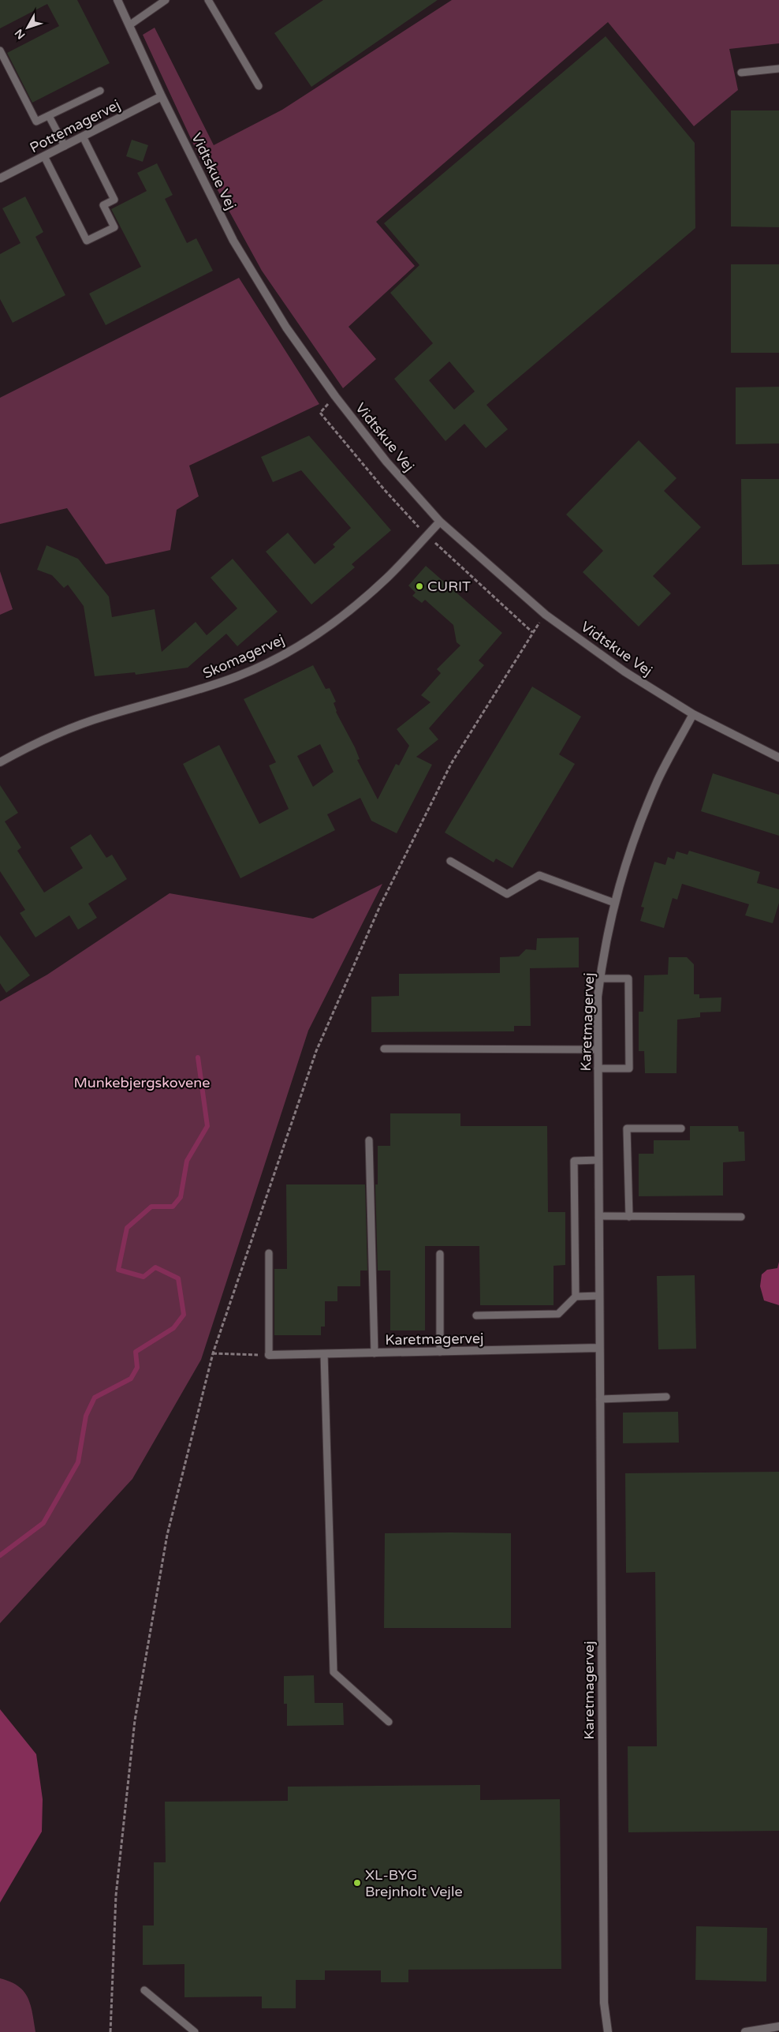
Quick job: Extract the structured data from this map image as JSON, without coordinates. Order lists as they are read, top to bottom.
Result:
{
  "streets": {
    "street": [
      "Pottemagervej",
      "Vidtskue Vej",
      "Skomagervej",
      "Karetmagervej"
    ]
  },
  "crossings": [
    ["Pottemagervej", "Vidtskue Vej"],
    ["Vidtskue Vej", "Skomagervej"],
    ["Vidtskue Vej", "Karetmagervej"]
  ],
  "parks": ["Munkebjergskovene"],
  "places": ["CURIT", "XL-BYG Brejnholt Vejle"],
  "north": "bottom left"
}
